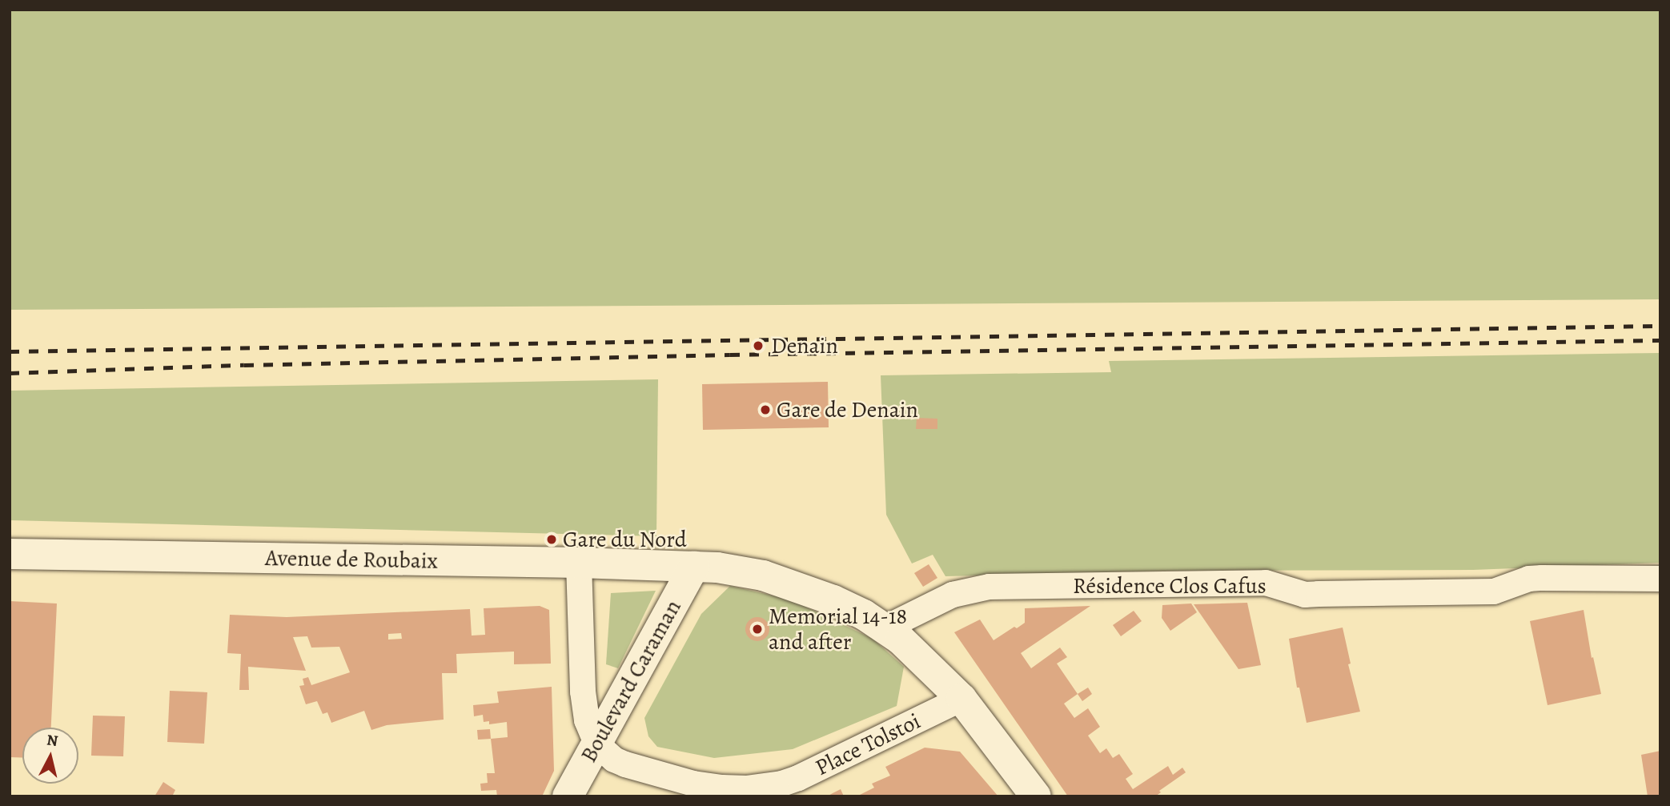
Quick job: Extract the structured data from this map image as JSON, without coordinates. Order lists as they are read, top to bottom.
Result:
{
  "streets": {
    "street": [
      "Avenue de Roubaix",
      "Résidence Clos Cafus",
      "Boulevard Caraman",
      "Place Tolstoi"
    ]
  },
  "crossings": [
    ["Avenue de Roubaix", "Résidence Clos Cafus"],
    ["Avenue de Roubaix", "Boulevard Caraman"],
    ["Avenue de Roubaix", "Place Tolstoi"],
    ["Boulevard Caraman", "Place Tolstoi"]
  ],
  "places": [
    "Denain",
    "Gare de Denain",
    "Gare du Nord",
    "Memorial 14-18 and after"
  ],
  "north": "top"
}
